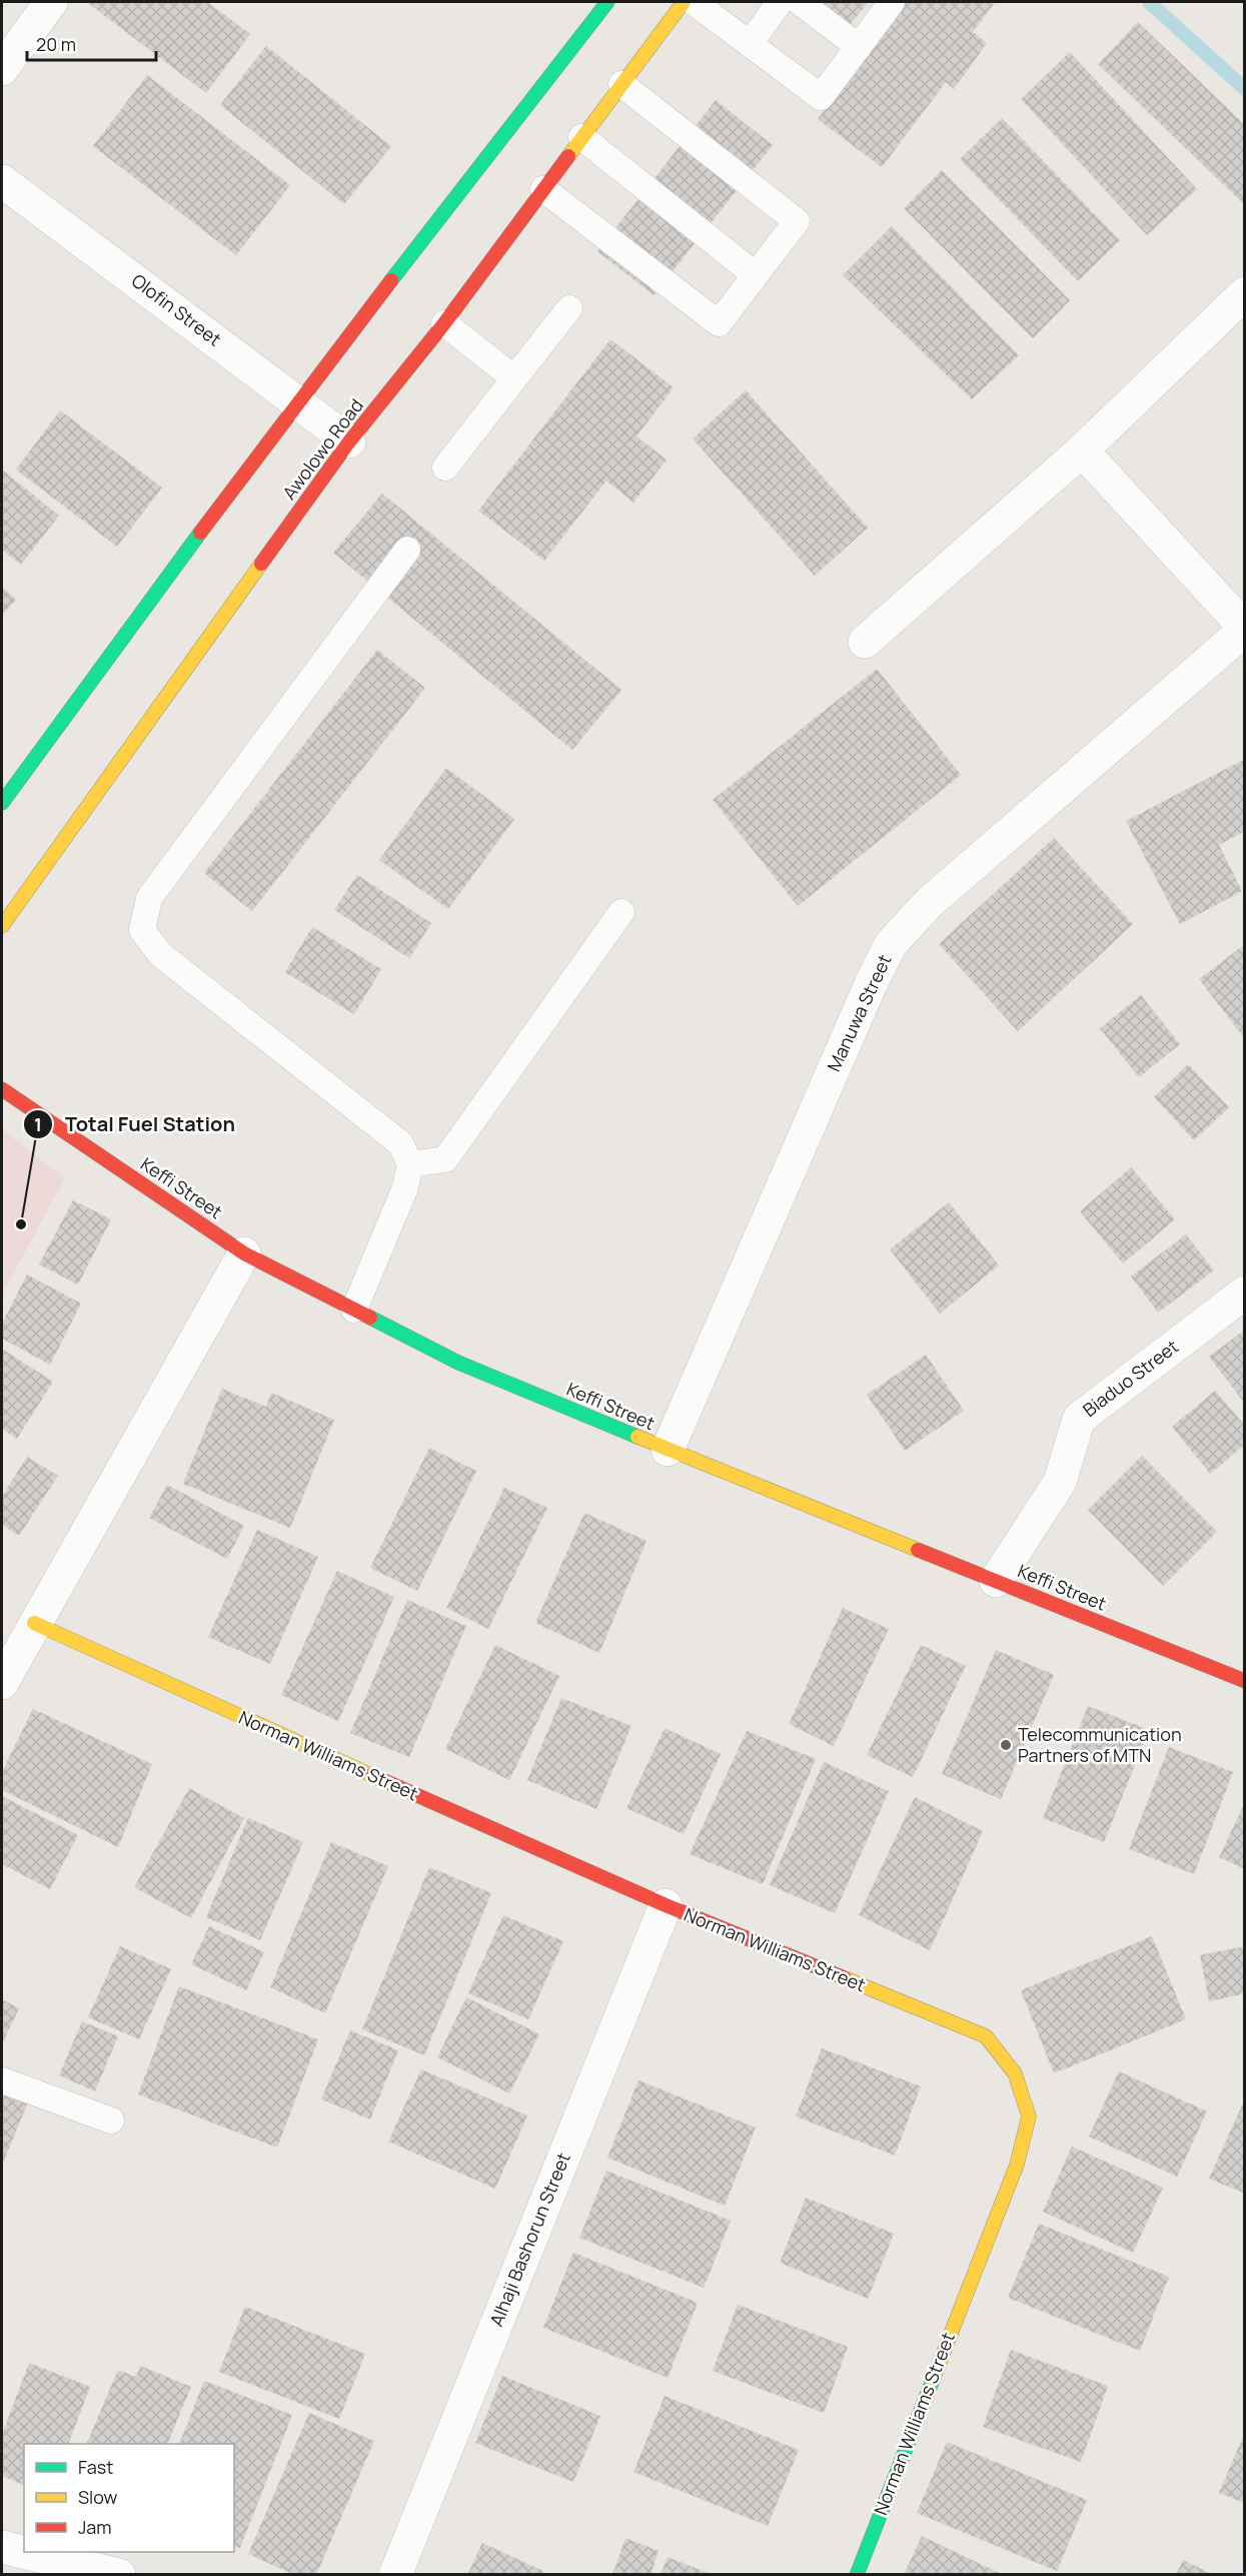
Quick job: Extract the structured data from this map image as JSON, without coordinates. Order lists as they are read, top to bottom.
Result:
{
  "streets": {
    "main road": ["Awolowo Road", "Keffi Street", "Norman Williams Street"],
    "street": [
      "Olofin Street",
      "Manuwa Street",
      "Biaduo Street",
      "Alhaji Bashorun Street"
    ]
  },
  "crossings": [
    ["Olofin Street", "Awolowo Road"],
    ["Manuwa Street", "Keffi Street"],
    ["Keffi Street", "Biaduo Street"],
    ["Norman Williams Street", "Alhaji Bashorun Street"]
  ],
  "places": ["Total Fuel Station", "Telecommunication Partners of MTN"],
  "legend": ["Fast", "Slow", "Jam"],
  "scale_bar": "20 m"
}
